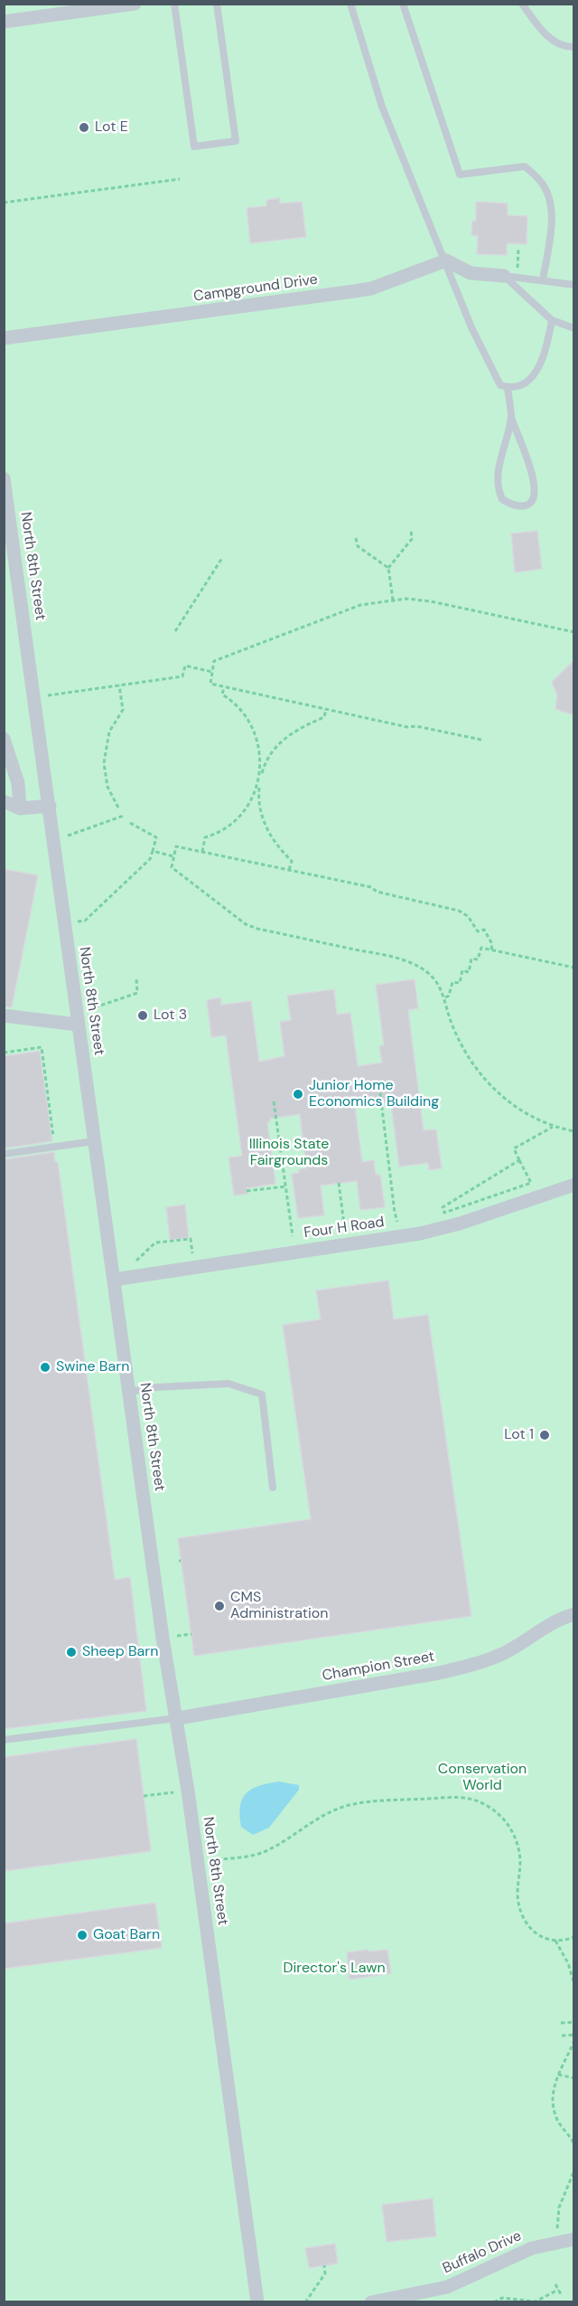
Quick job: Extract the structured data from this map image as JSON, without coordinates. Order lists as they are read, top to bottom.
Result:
{
  "streets": {
    "street": [
      "Campground Drive",
      "North 8th Street",
      "Four H Road",
      "Champion Street",
      "Buffalo Drive"
    ]
  },
  "crossings": [
    ["North 8th Street", "Four H Road"],
    ["North 8th Street", "Champion Street"]
  ],
  "parks": ["Illinois State Fairgrounds", "Conservation World", "Director's Lawn"],
  "places": [
    "Lot E",
    "Lot 3",
    "Junior Home Economics Building",
    "Swine Barn",
    "Lot 1",
    "CMS Administration",
    "Sheep Barn",
    "Goat Barn"
  ]
}
